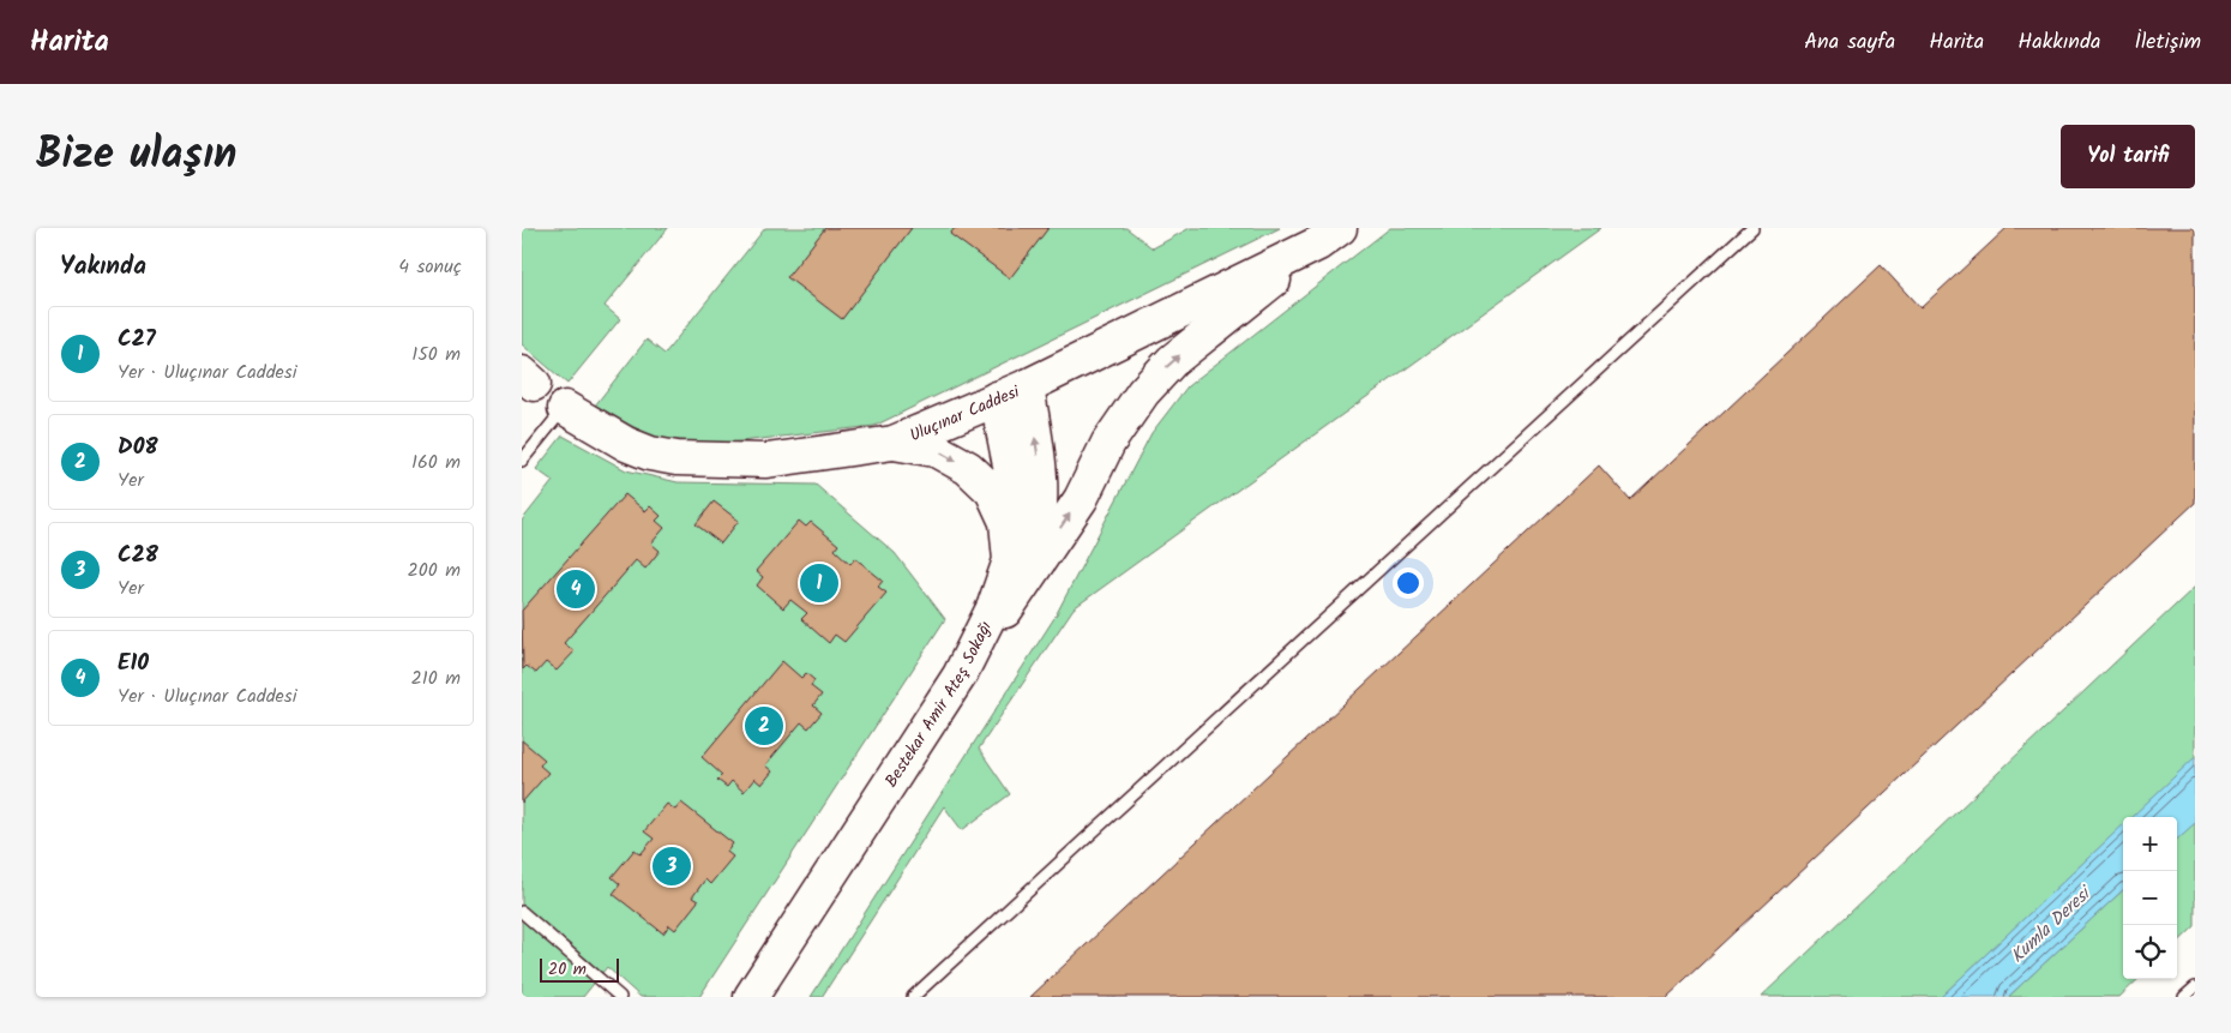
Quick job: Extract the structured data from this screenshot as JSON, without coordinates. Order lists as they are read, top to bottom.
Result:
{
  "streets": {
    "main road": ["Uluçınar Caddesi", "Bestekar Amir Ateş Sokağı"]
  },
  "crossings": [
    ["Uluçınar Caddesi", "Bestekar Amir Ateş Sokağı"]
  ],
  "water": ["Kumla Deresi"],
  "scale_bar": "20 m",
  "page": {
    "header": "Harita",
    "nav": [
      "Ana sayfa",
      "Harita",
      "Hakkında",
      "İletişim"
    ],
    "title": "Bize ulaşın",
    "buttons": "Yol tarifi",
    "heading": ["Yakında", "4 sonuç"],
    "list": [
      {
        "mark": "1",
        "name": "C27",
        "note": "Yer · Uluçınar Caddesi",
        "value": "150 m"
      },
      {
        "mark": "2",
        "name": "D08",
        "note": "Yer",
        "value": "160 m"
      },
      {
        "mark": "3",
        "name": "C28",
        "note": "Yer",
        "value": "200 m"
      },
      {
        "mark": "4",
        "name": "E10",
        "note": "Yer · Uluçınar Caddesi",
        "value": "210 m"
      }
    ],
    "pins": [
      "1",
      "4",
      "2",
      "3"
    ],
    "map_buttons": ["+", "−"],
    "scale": "20 m"
  }
}
